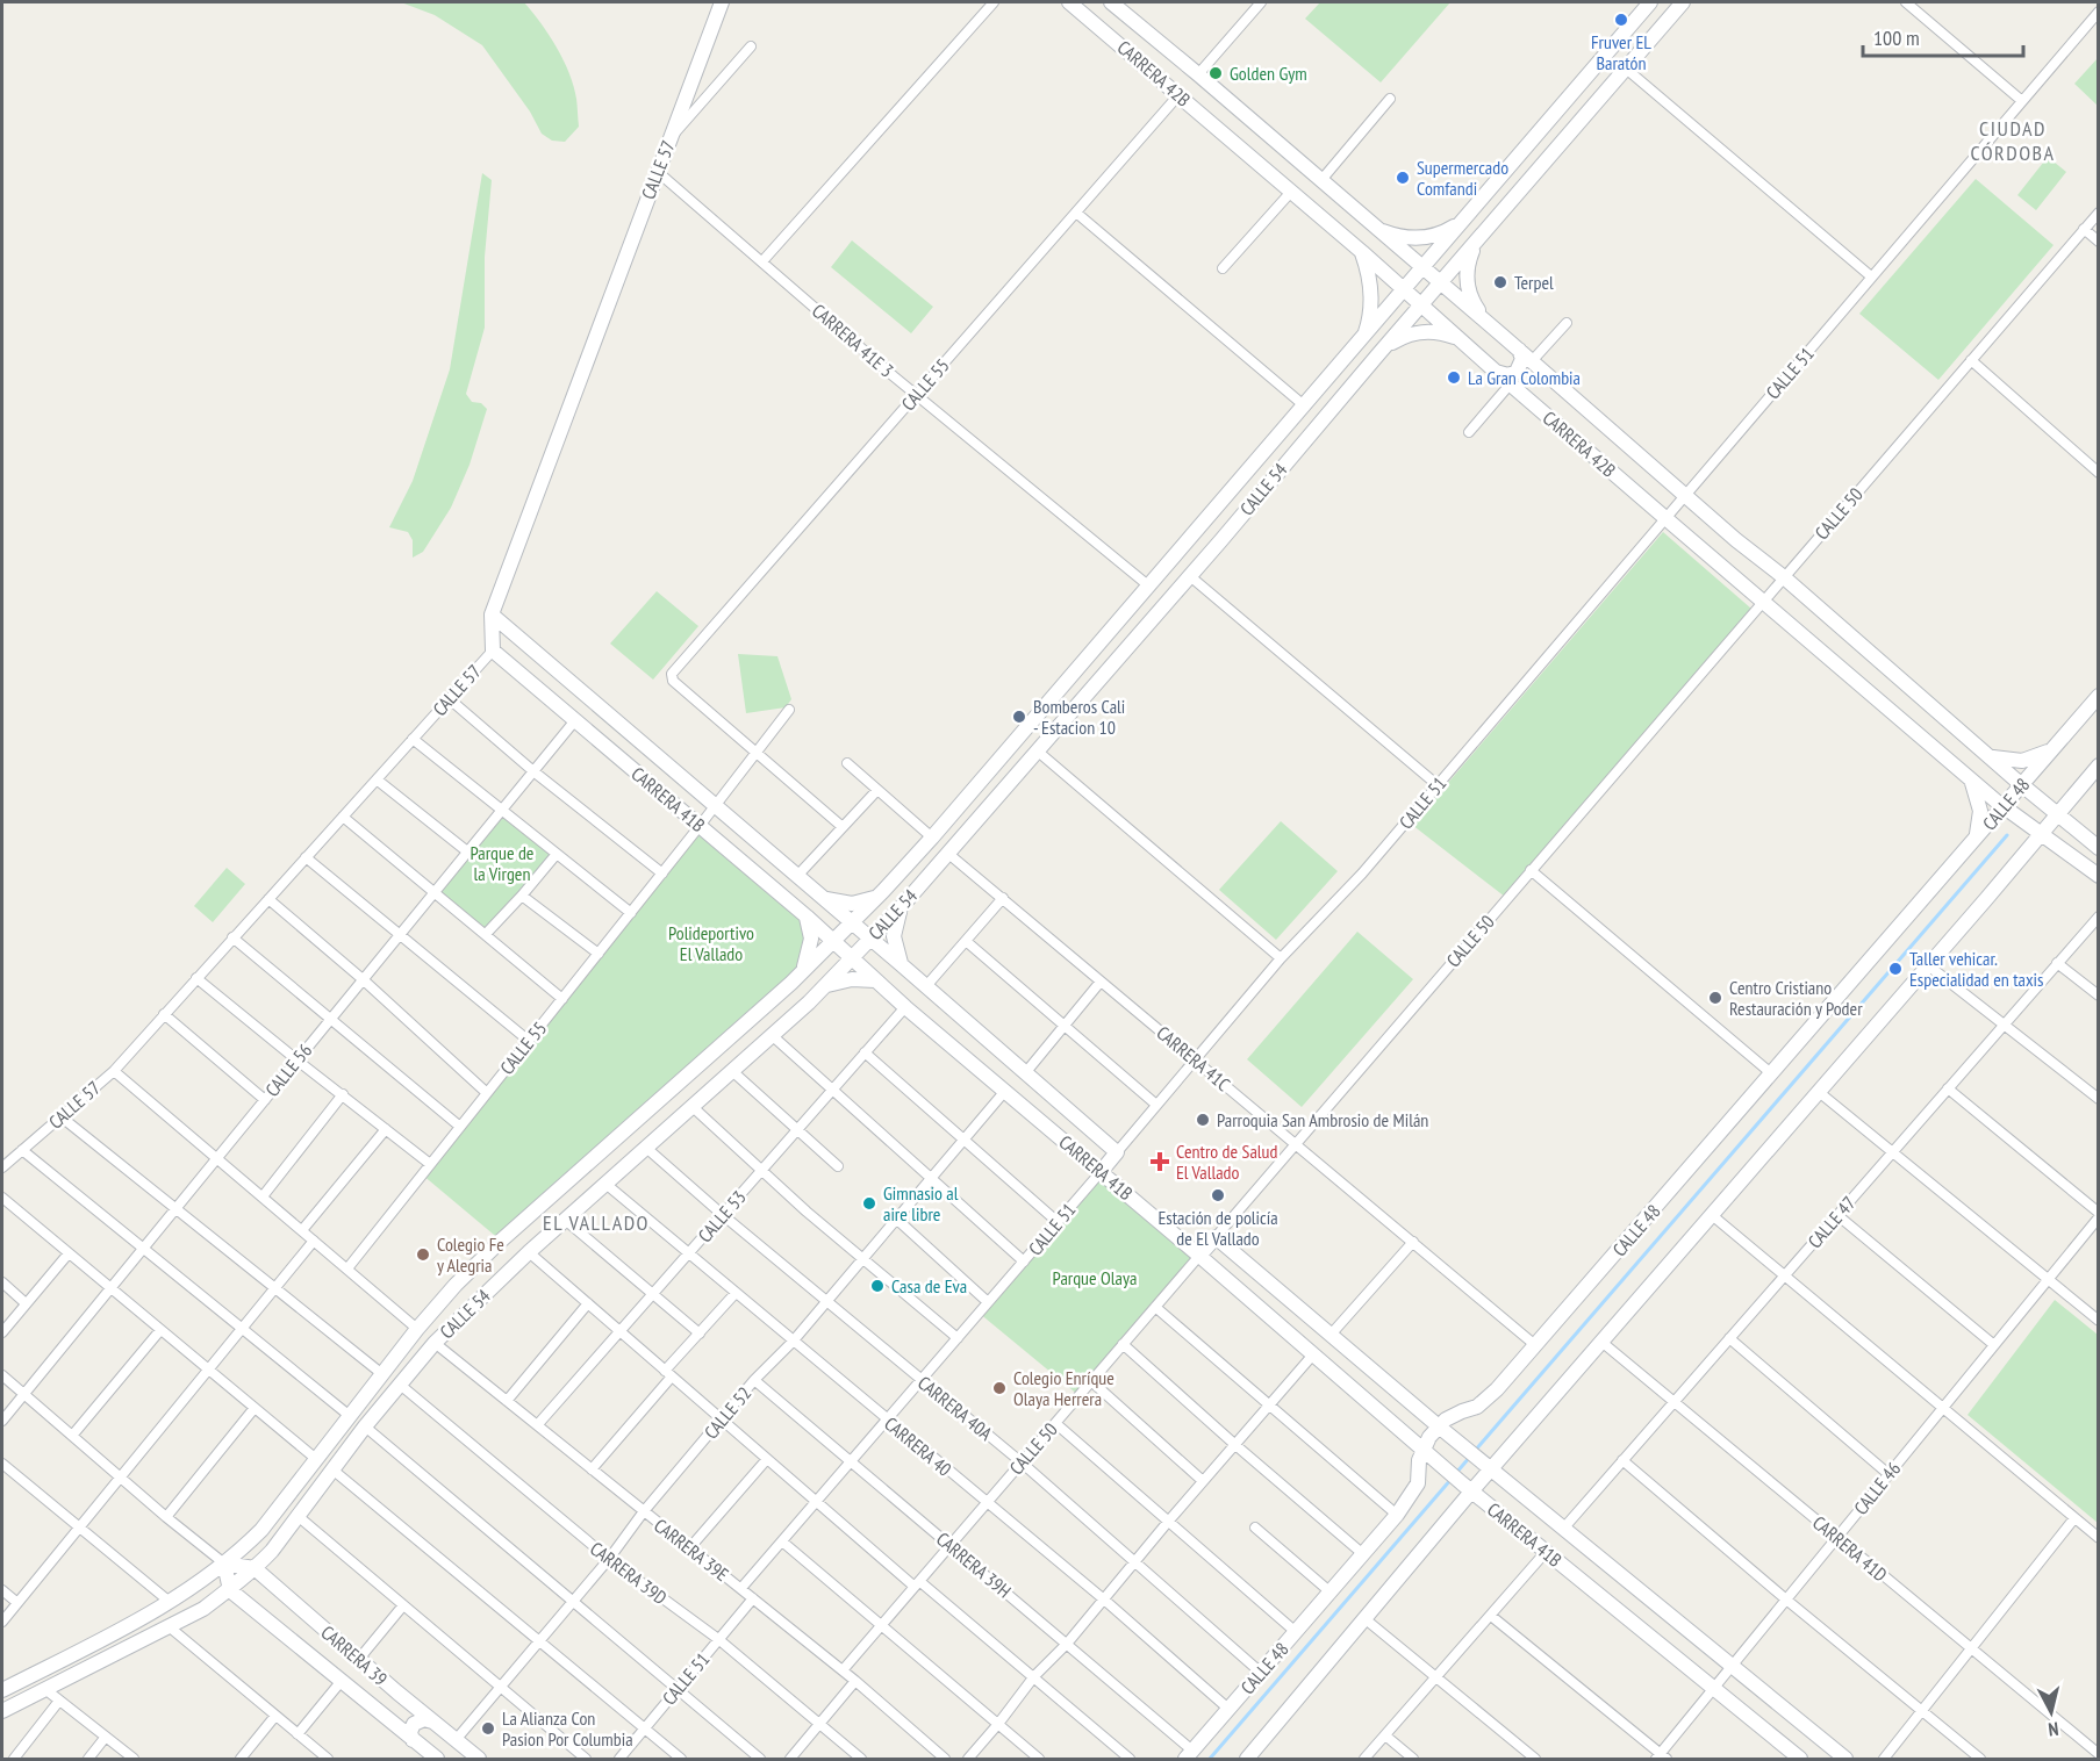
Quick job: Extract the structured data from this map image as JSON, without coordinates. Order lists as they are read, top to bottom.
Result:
{
  "streets": {
    "street": [
      "CARRERA 42B",
      "CALLE 57",
      "CARRERA 41E 3",
      "CALLE 51",
      "CALLE 55",
      "CALLE 54",
      "CALLE 50",
      "CARRERA 41B",
      "CALLE 48",
      "CARRERA 41C",
      "CALLE 56",
      "CALLE 53",
      "CALLE 47",
      "CARRERA 40A",
      "CALLE 52",
      "CARRERA 40",
      "CALLE 46",
      "CARRERA 41D",
      "CARRERA 39E",
      "CARRERA 39H",
      "CARRERA 39D",
      "CARRERA 39"
    ]
  },
  "crossings": [
    ["CARRERA 42B", "CALLE 51"],
    ["CARRERA 42B", "CALLE 55"],
    ["CARRERA 42B", "CALLE 54"],
    ["CARRERA 42B", "CALLE 50"],
    ["CARRERA 42B", "CALLE 48"],
    ["CALLE 57", "CARRERA 41E 3"],
    ["CALLE 57", "CARRERA 41B"],
    ["CARRERA 41E 3", "CALLE 55"],
    ["CARRERA 41E 3", "CALLE 54"],
    ["CALLE 51", "CARRERA 41B"],
    ["CALLE 51", "CARRERA 41C"],
    ["CALLE 51", "CARRERA 40A"],
    ["CALLE 51", "CARRERA 40"],
    ["CALLE 51", "CARRERA 39E"],
    ["CALLE 51", "CARRERA 39H"],
    ["CALLE 51", "CARRERA 39D"],
    ["CALLE 55", "CARRERA 41B"],
    ["CALLE 54", "CARRERA 41B"],
    ["CALLE 54", "CARRERA 41C"],
    ["CALLE 54", "CARRERA 40A"],
    ["CALLE 54", "CARRERA 40"],
    ["CALLE 54", "CARRERA 39E"],
    ["CALLE 54", "CARRERA 39D"],
    ["CALLE 54", "CARRERA 39"],
    ["CALLE 50", "CARRERA 41B"],
    ["CALLE 50", "CARRERA 41C"],
    ["CALLE 50", "CARRERA 40A"],
    ["CALLE 50", "CARRERA 40"],
    ["CALLE 50", "CARRERA 39E"],
    ["CALLE 50", "CARRERA 39H"],
    ["CARRERA 41B", "CALLE 48"],
    ["CARRERA 41B", "CALLE 56"],
    ["CARRERA 41B", "CALLE 53"],
    ["CARRERA 41B", "CALLE 47"],
    ["CARRERA 41B", "CALLE 52"],
    ["CARRERA 41B", "CALLE 46"],
    ["CALLE 48", "CARRERA 41C"],
    ["CALLE 48", "CARRERA 40A"],
    ["CALLE 48", "CARRERA 40"],
    ["CALLE 48", "CARRERA 39H"],
    ["CALLE 53", "CARRERA 40A"],
    ["CALLE 53", "CARRERA 40"],
    ["CALLE 53", "CARRERA 39E"],
    ["CALLE 47", "CARRERA 41D"],
    ["CARRERA 40A", "CALLE 52"],
    ["CALLE 52", "CARRERA 40"],
    ["CALLE 52", "CARRERA 39E"],
    ["CALLE 52", "CARRERA 39H"],
    ["CALLE 52", "CARRERA 39D"],
    ["CALLE 52", "CARRERA 39"],
    ["CALLE 46", "CARRERA 41D"]
  ],
  "districts": ["CIUDAD CÓRDOBA", "EL VALLADO"],
  "parks": ["Parque de la Virgen", "Polideportivo El Vallado", "Parque Olaya"],
  "places": {
    "other": [
      "Fruver EL Baratón",
      "Golden Gym",
      "Supermercado Comfandi",
      "Terpel",
      "La Gran Colombia",
      "Bomberos Cali - Estacion 10",
      "Taller vehicar. Especialidad en taxis",
      "Centro Cristiano Restauración y Poder",
      "Parroquia San Ambrosio de Milán",
      "Estación de policía de El Vallado",
      "Gimnasio al aire libre",
      "Colegio Fe y Alegria",
      "Casa de Eva",
      "Colegio Enríque Olaya Herrera",
      "La Alianza Con Pasion Por Columbia"
    ],
    "health": ["Centro de Salud El Vallado"]
  },
  "scale_bar": "100 m",
  "north": "bottom"
}
